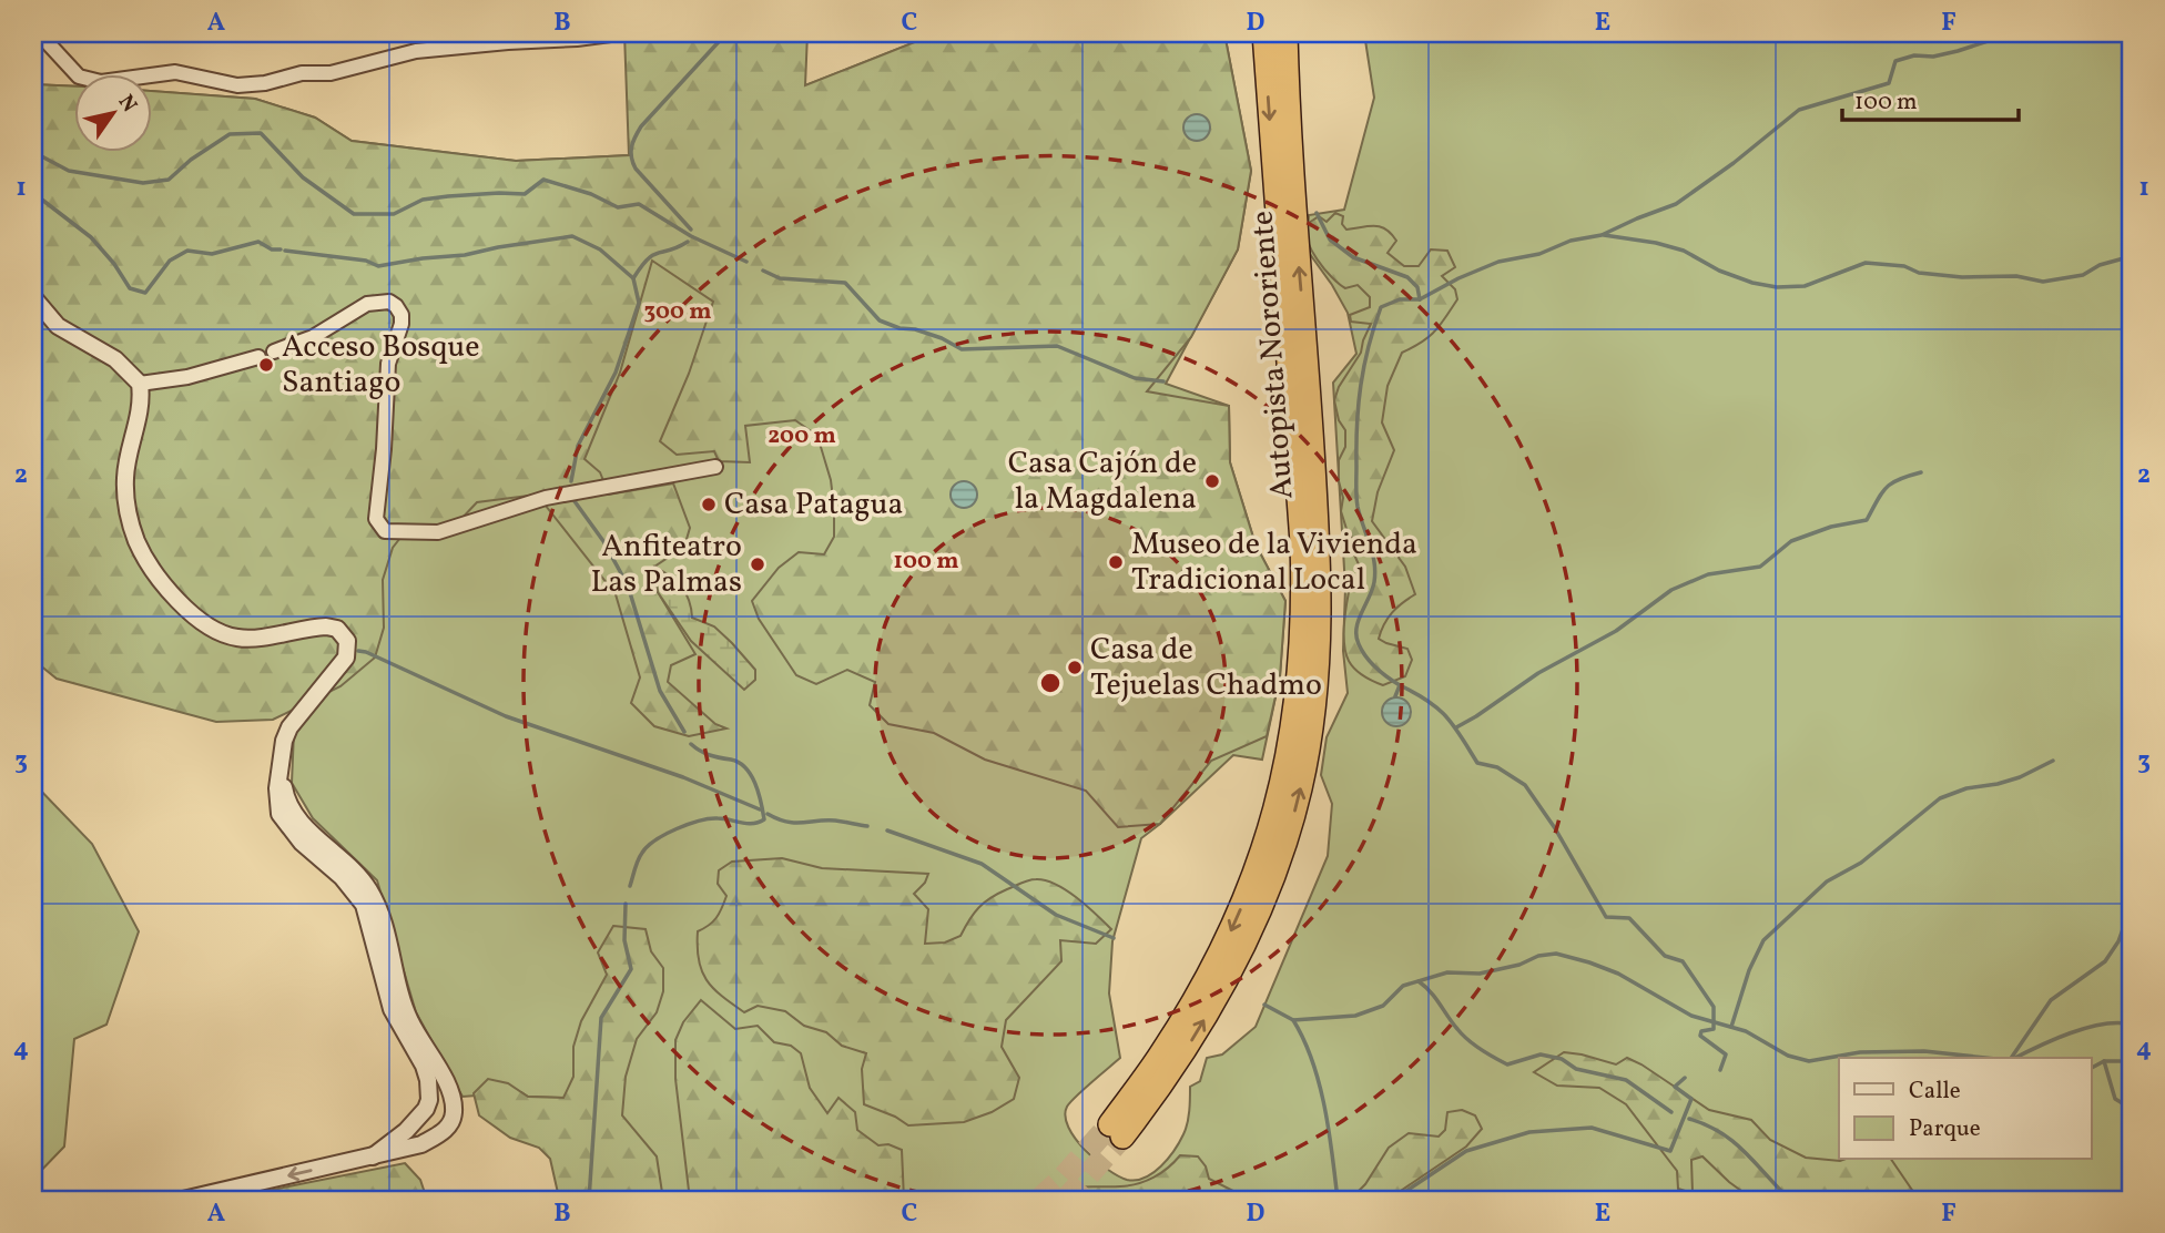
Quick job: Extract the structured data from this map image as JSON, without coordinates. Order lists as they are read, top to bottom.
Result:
{
  "streets": {
    "highway": ["Autopista Nororiente"]
  },
  "places": [
    "Acceso Bosque Santiago",
    "Casa Cajón de la Magdalena",
    "Casa Patagua",
    "Museo de la Vivienda Tradicional Local",
    "Anfiteatro Las Palmas",
    "Casa de Tejuelas Chadmo"
  ],
  "legend": ["Calle", "Parque"],
  "scale_bar": "100 m",
  "north": "top right",
  "grid": {
    "columns": [
      "A",
      "B",
      "C",
      "D",
      "E",
      "F"
    ],
    "rows": [
      "1",
      "2",
      "3",
      "4"
    ]
  },
  "rings": ["300 m", "200 m", "100 m"]
}
